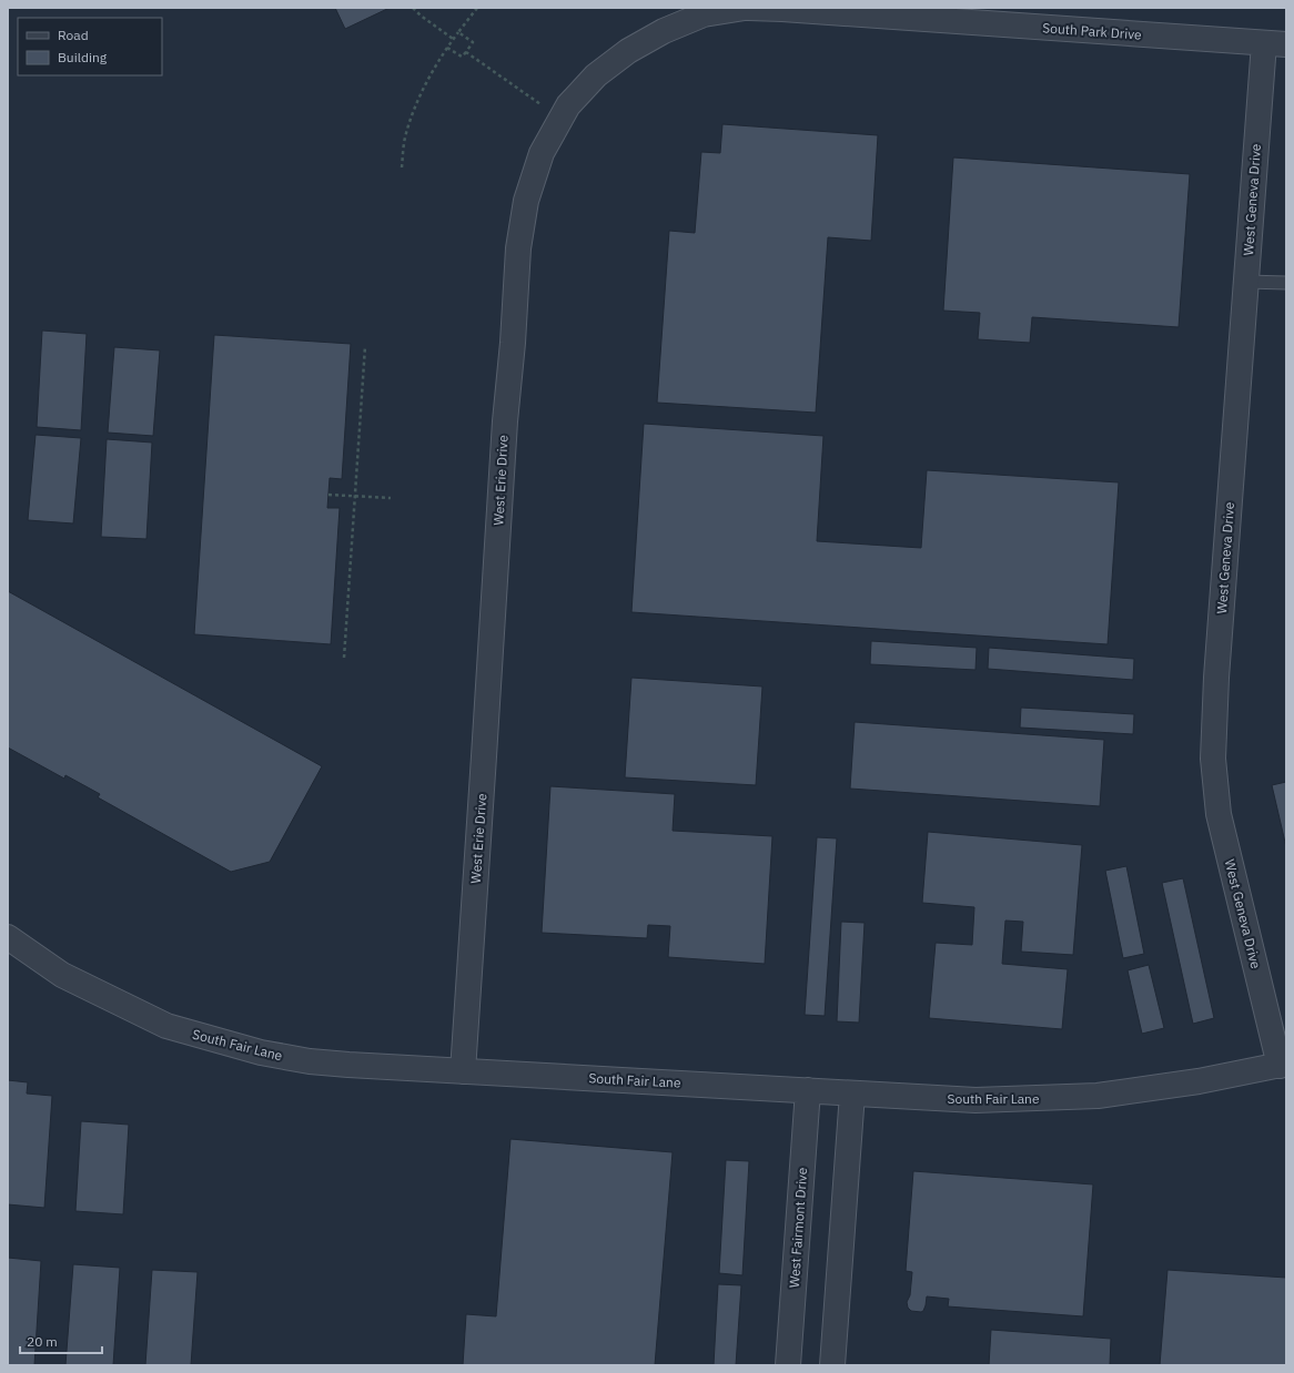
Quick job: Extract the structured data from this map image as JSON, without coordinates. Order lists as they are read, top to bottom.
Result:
{
  "streets": {
    "street": [
      "South Park Drive",
      "West Geneva Drive",
      "West Erie Drive",
      "South Fair Lane",
      "West Fairmont Drive"
    ]
  },
  "crossings": [
    ["South Park Drive", "West Geneva Drive"],
    ["South Park Drive", "West Erie Drive"],
    ["West Geneva Drive", "South Fair Lane"],
    ["West Erie Drive", "South Fair Lane"],
    ["South Fair Lane", "West Fairmont Drive"]
  ],
  "legend": ["Road", "Building"],
  "scale_bar": "20 m"
}
